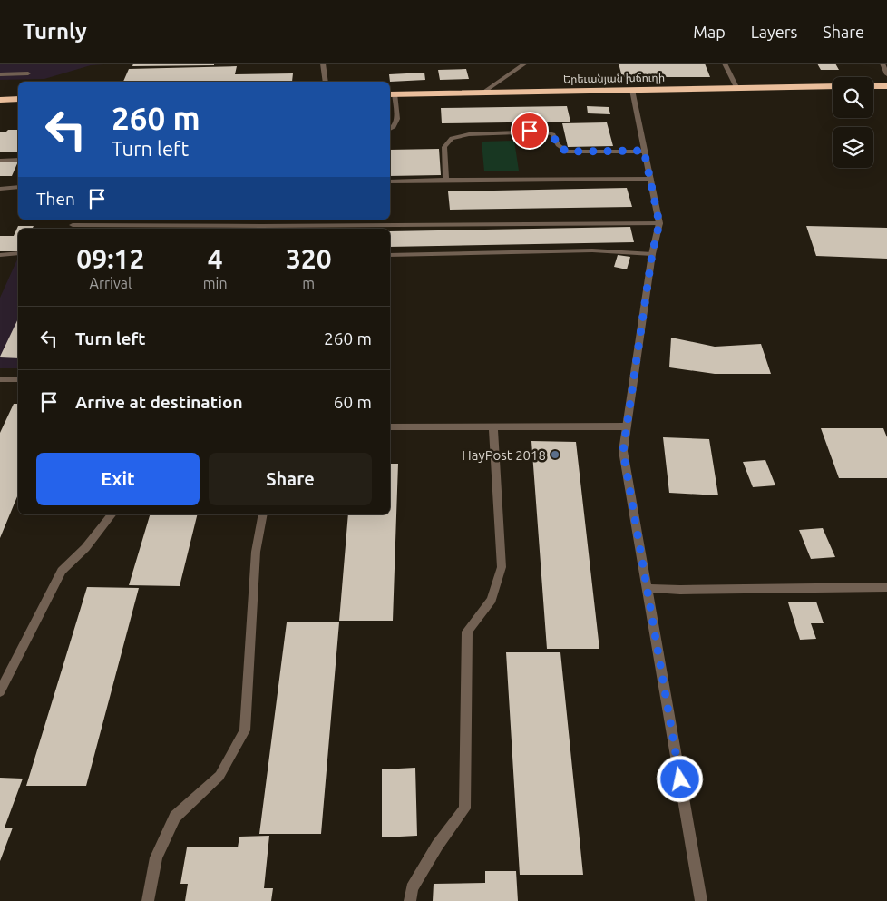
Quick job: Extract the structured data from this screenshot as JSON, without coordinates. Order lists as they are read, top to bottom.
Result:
{
  "streets": {
    "highway": ["Երեւանյան խճուղի"]
  },
  "places": ["HayPost 2018"],
  "page": {
    "header": "Turnly",
    "nav": ["Map", "Layers", "Share"],
    "turn": ["260 m", "Turn left"],
    "then": "Then",
    "eta": [
      "09:12",
      "Arrival",
      "4",
      "min",
      "320",
      "m"
    ],
    "list": [
      {
        "name": "Turn left",
        "value": "260 m"
      },
      {
        "name": "Arrive at destination",
        "value": "60 m"
      }
    ],
    "buttons": ["Exit", "Share"]
  }
}
